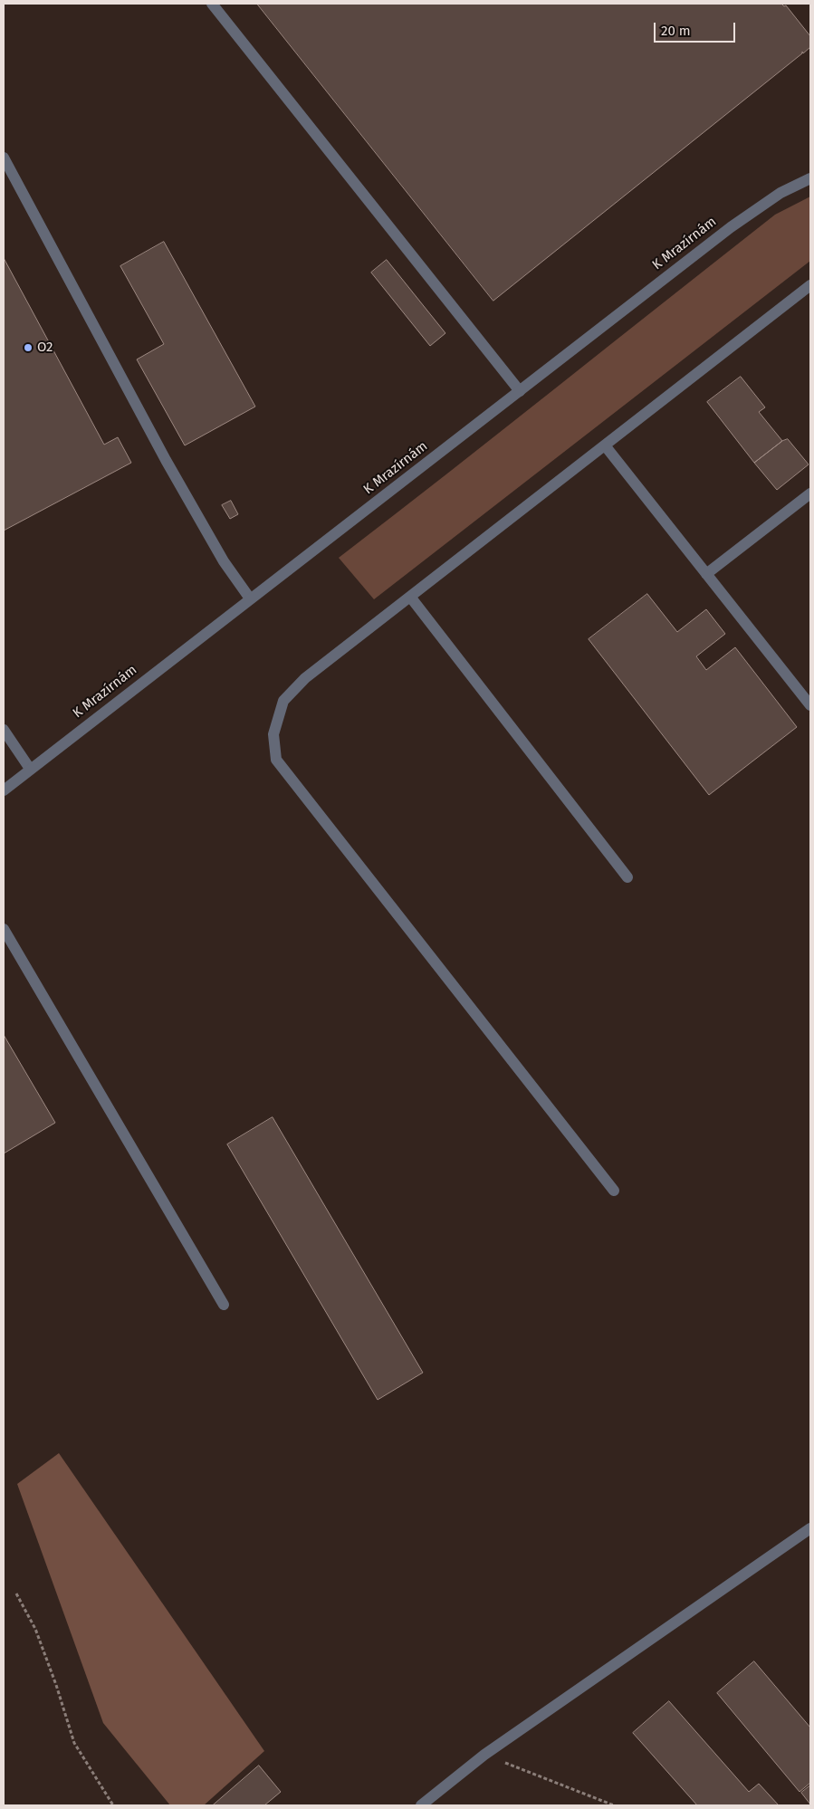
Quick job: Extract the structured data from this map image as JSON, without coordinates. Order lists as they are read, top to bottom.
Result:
{
  "streets": {
    "street": ["K Mrazírnám"]
  },
  "places": ["O2"],
  "scale_bar": "20 m"
}
